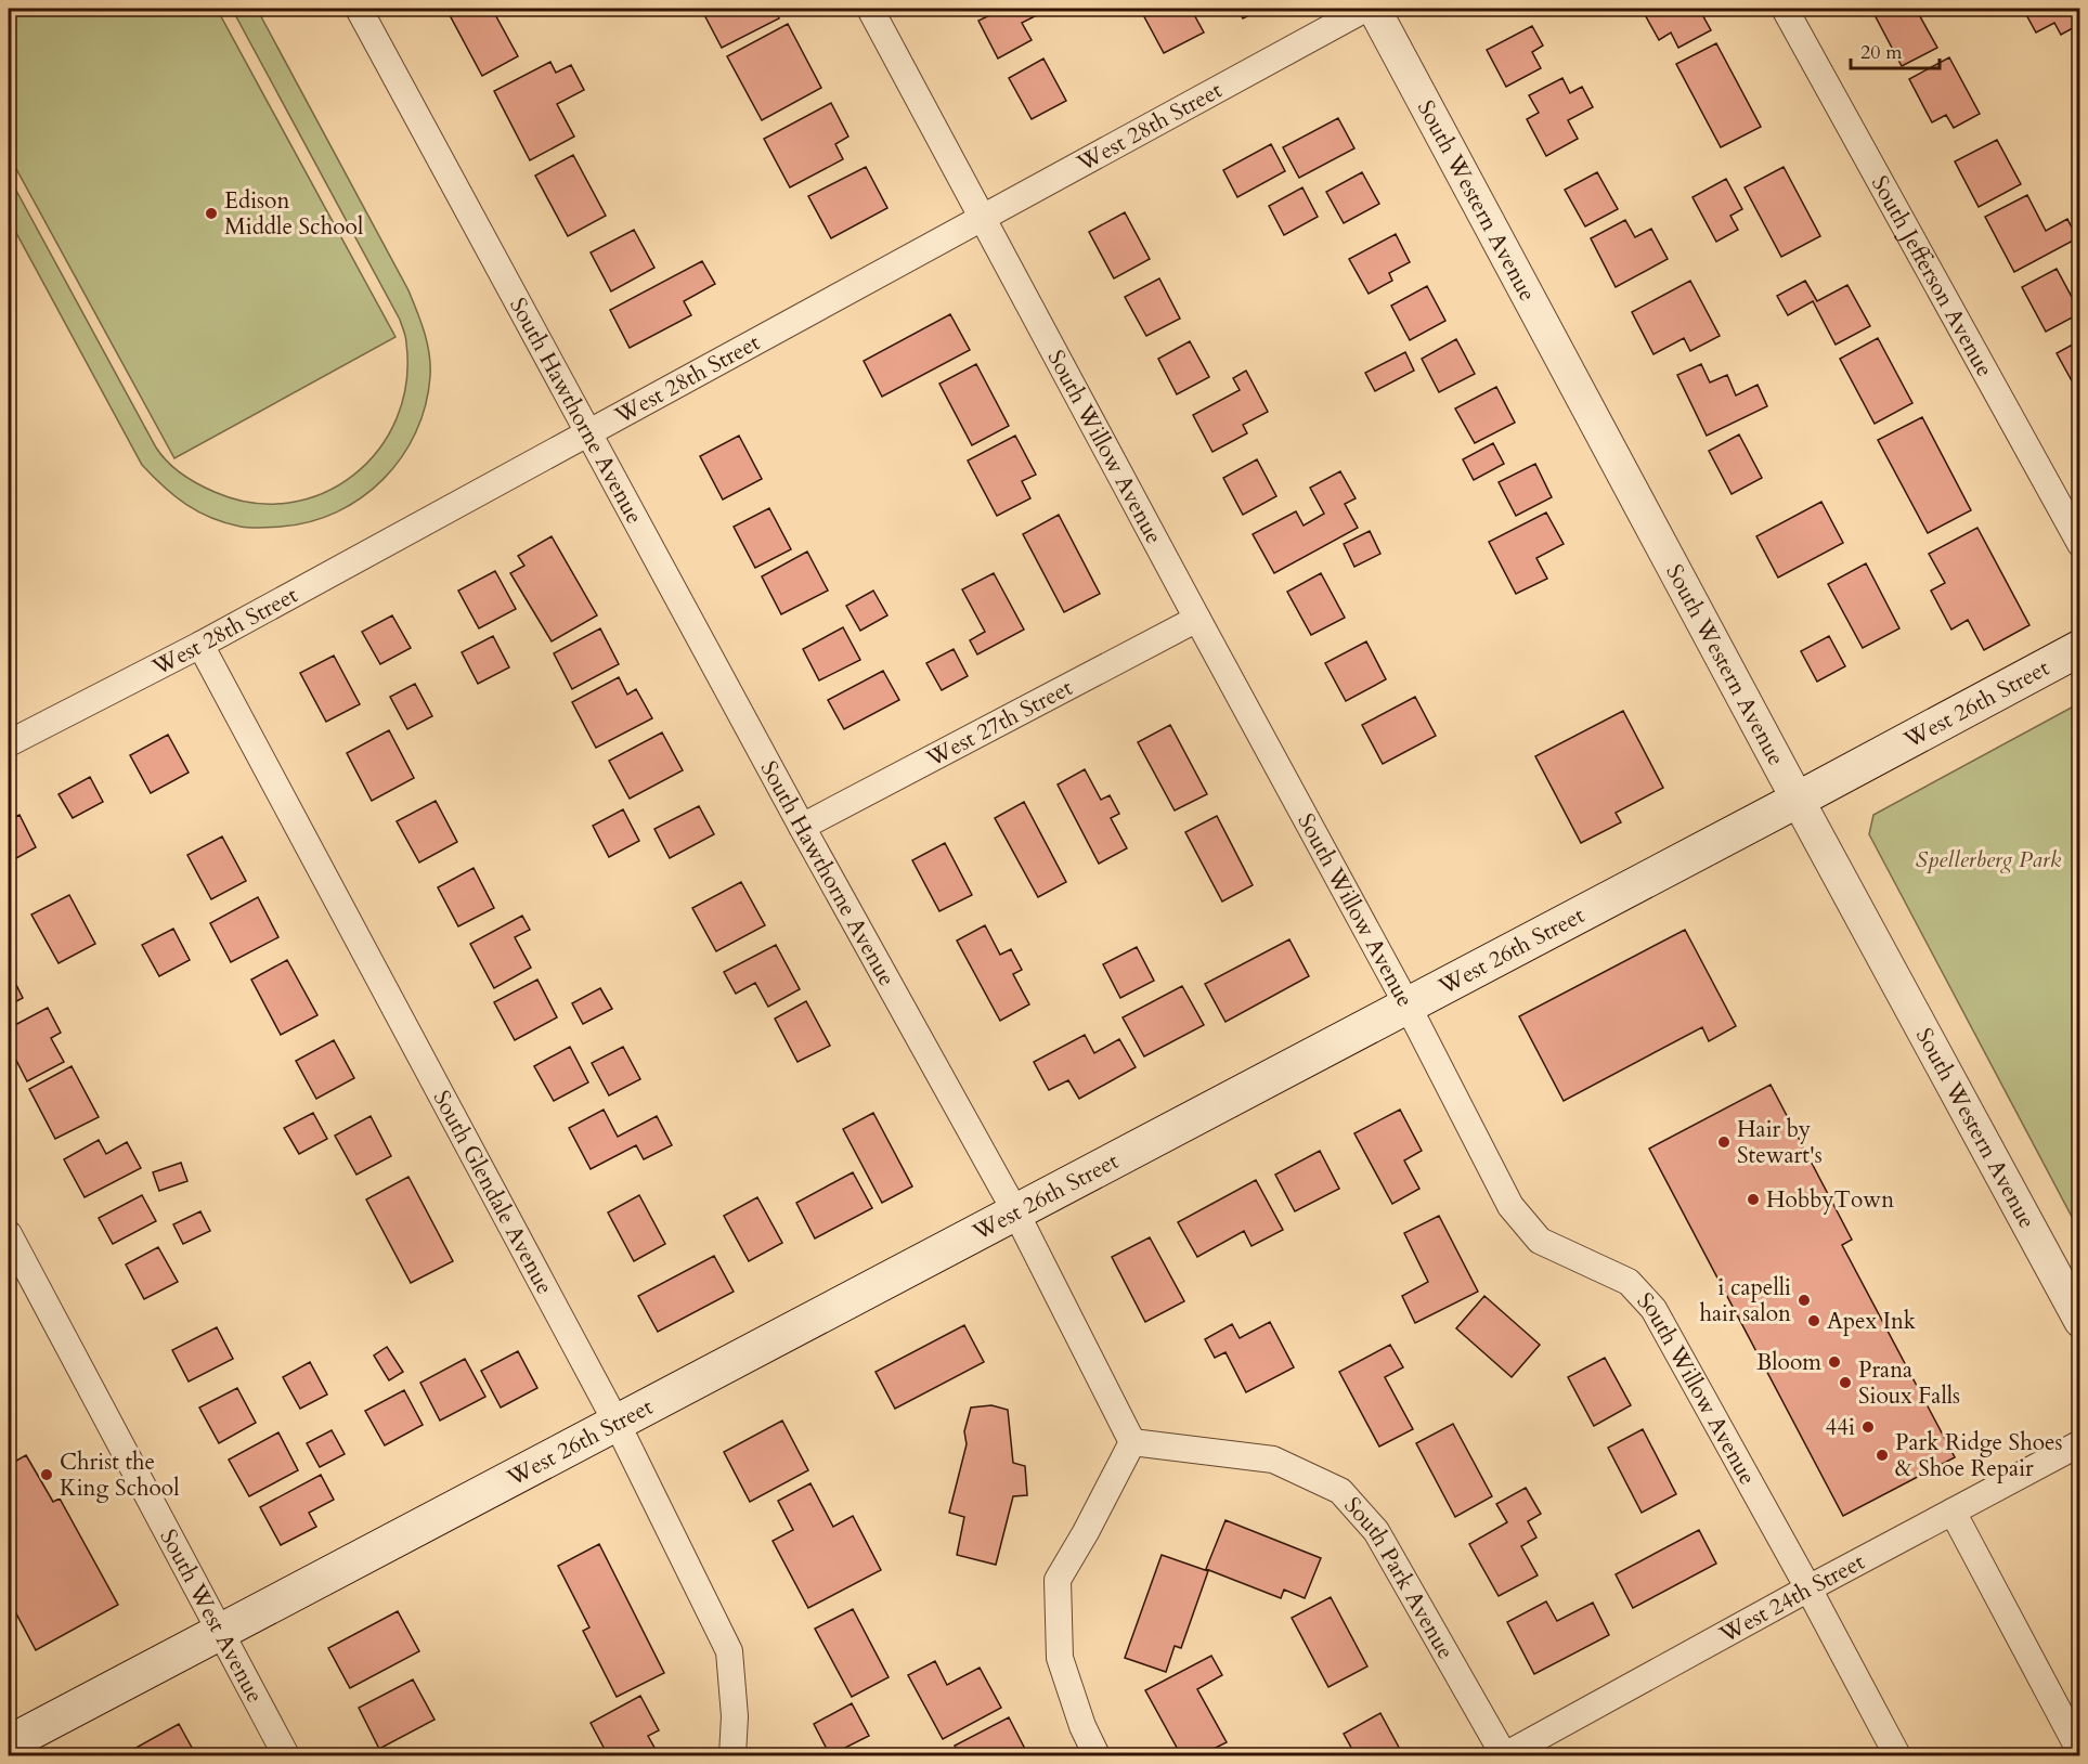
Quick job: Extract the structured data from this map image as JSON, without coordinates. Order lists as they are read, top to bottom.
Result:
{
  "streets": {
    "main road": ["West 26th Street"],
    "street": [
      "West 28th Street",
      "South Western Avenue",
      "South Jefferson Avenue",
      "South Hawthorne Avenue",
      "South Willow Avenue",
      "West 27th Street",
      "South Glendale Avenue",
      "South Park Avenue",
      "West 24th Street",
      "South West Avenue"
    ]
  },
  "crossings": [
    ["West 28th Street", "South Hawthorne Avenue"],
    ["West 28th Street", "South Willow Avenue"],
    ["West 28th Street", "South Glendale Avenue"],
    ["South Western Avenue", "West 26th Street"],
    ["South Hawthorne Avenue", "West 26th Street"],
    ["South Hawthorne Avenue", "West 27th Street"],
    ["South Hawthorne Avenue", "South Park Avenue"],
    ["South Willow Avenue", "West 26th Street"],
    ["South Willow Avenue", "West 27th Street"],
    ["South Willow Avenue", "West 24th Street"],
    ["West 26th Street", "South Glendale Avenue"],
    ["West 26th Street", "South West Avenue"],
    ["South Park Avenue", "West 24th Street"]
  ],
  "parks": ["Spellerberg Park"],
  "places": [
    "Edison Middle School",
    "Hair by Stewart's",
    "HobbyTown",
    "i capelli hair salon",
    "Apex Ink",
    "Bloom",
    "Prana Sioux Falls",
    "44i",
    "Park Ridge Shoes & Shoe Repair",
    "Christ the King School"
  ],
  "scale_bar": "20 m"
}
